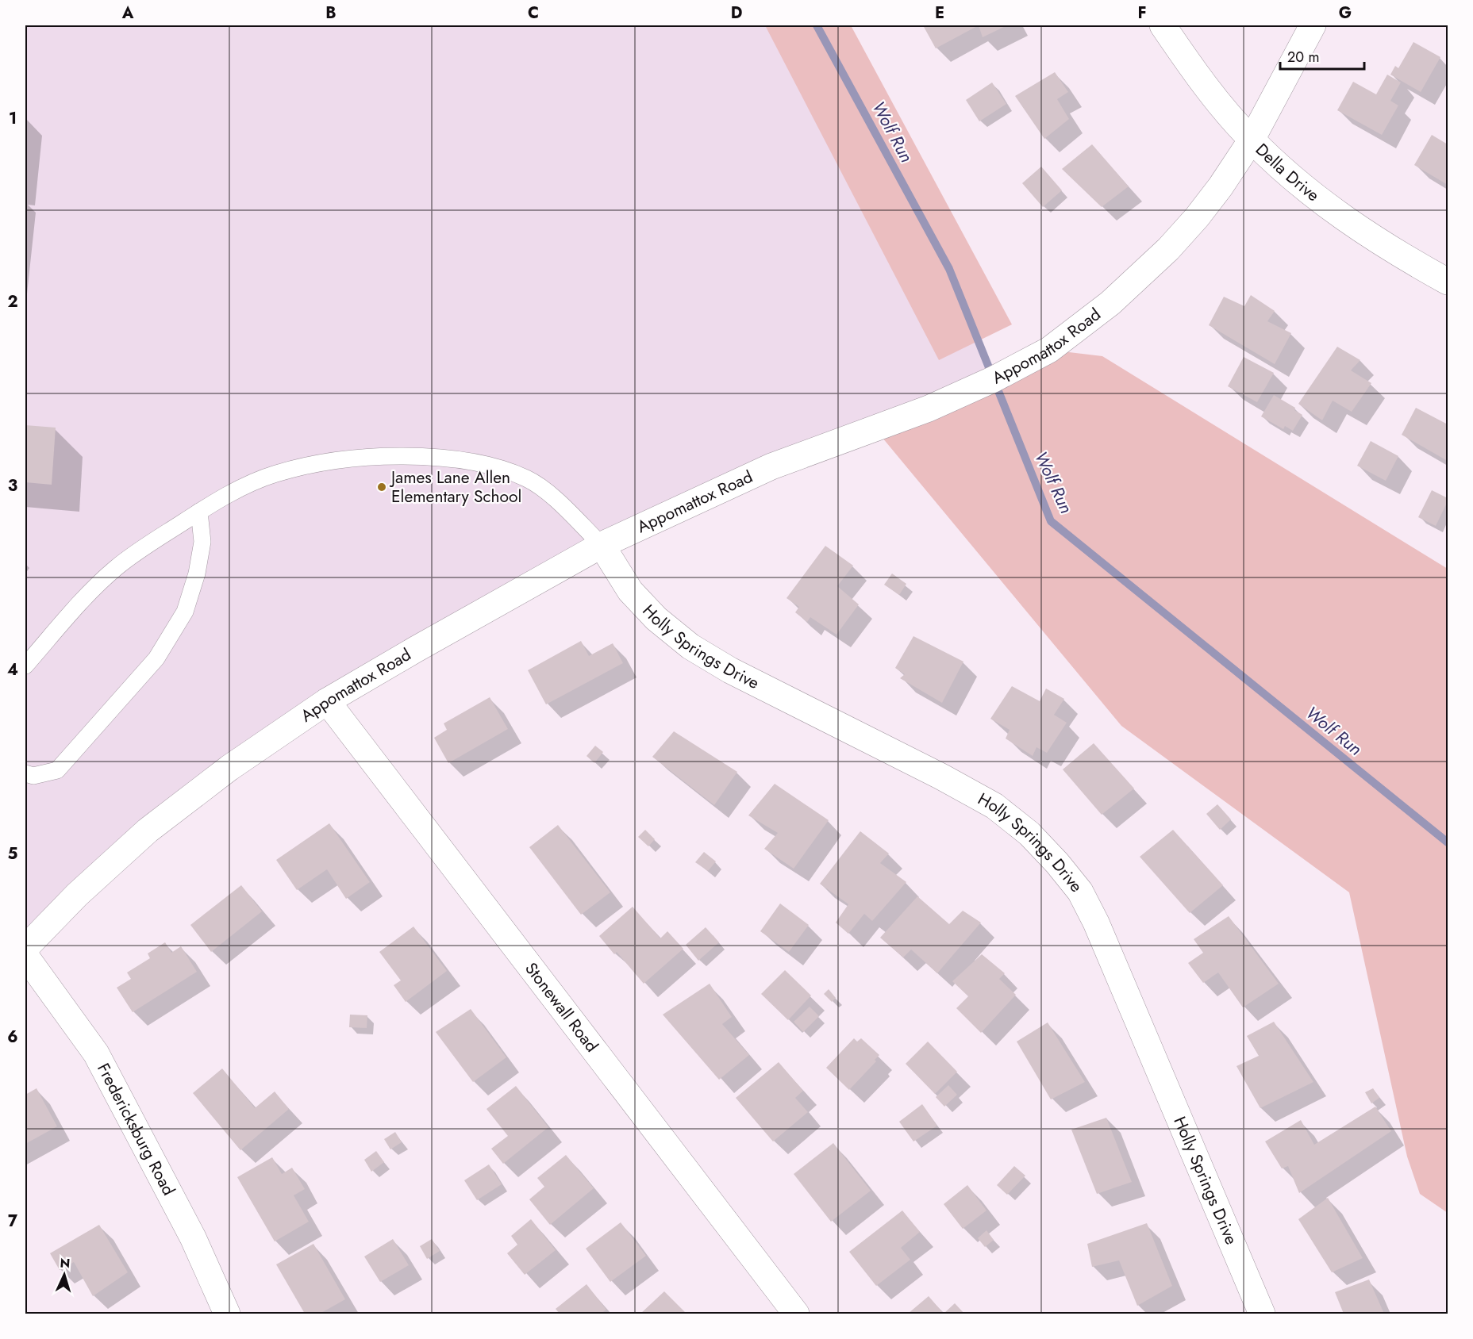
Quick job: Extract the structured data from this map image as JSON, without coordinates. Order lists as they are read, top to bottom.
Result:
{
  "streets": {
    "street": [
      "Della Drive",
      "Appomattox Road",
      "Holly Springs Drive",
      "Stonewall Road",
      "Fredericksburg Road"
    ]
  },
  "crossings": [
    ["Della Drive", "Appomattox Road"],
    ["Appomattox Road", "Holly Springs Drive"],
    ["Appomattox Road", "Stonewall Road"]
  ],
  "water": ["Wolf Run"],
  "places": ["James Lane Allen Elementary School"],
  "scale_bar": "20 m",
  "north": "top",
  "grid": {
    "columns": [
      "A",
      "B",
      "C",
      "D",
      "E",
      "F",
      "G"
    ],
    "rows": [
      "1",
      "2",
      "3",
      "4",
      "5",
      "6",
      "7"
    ]
  }
}
